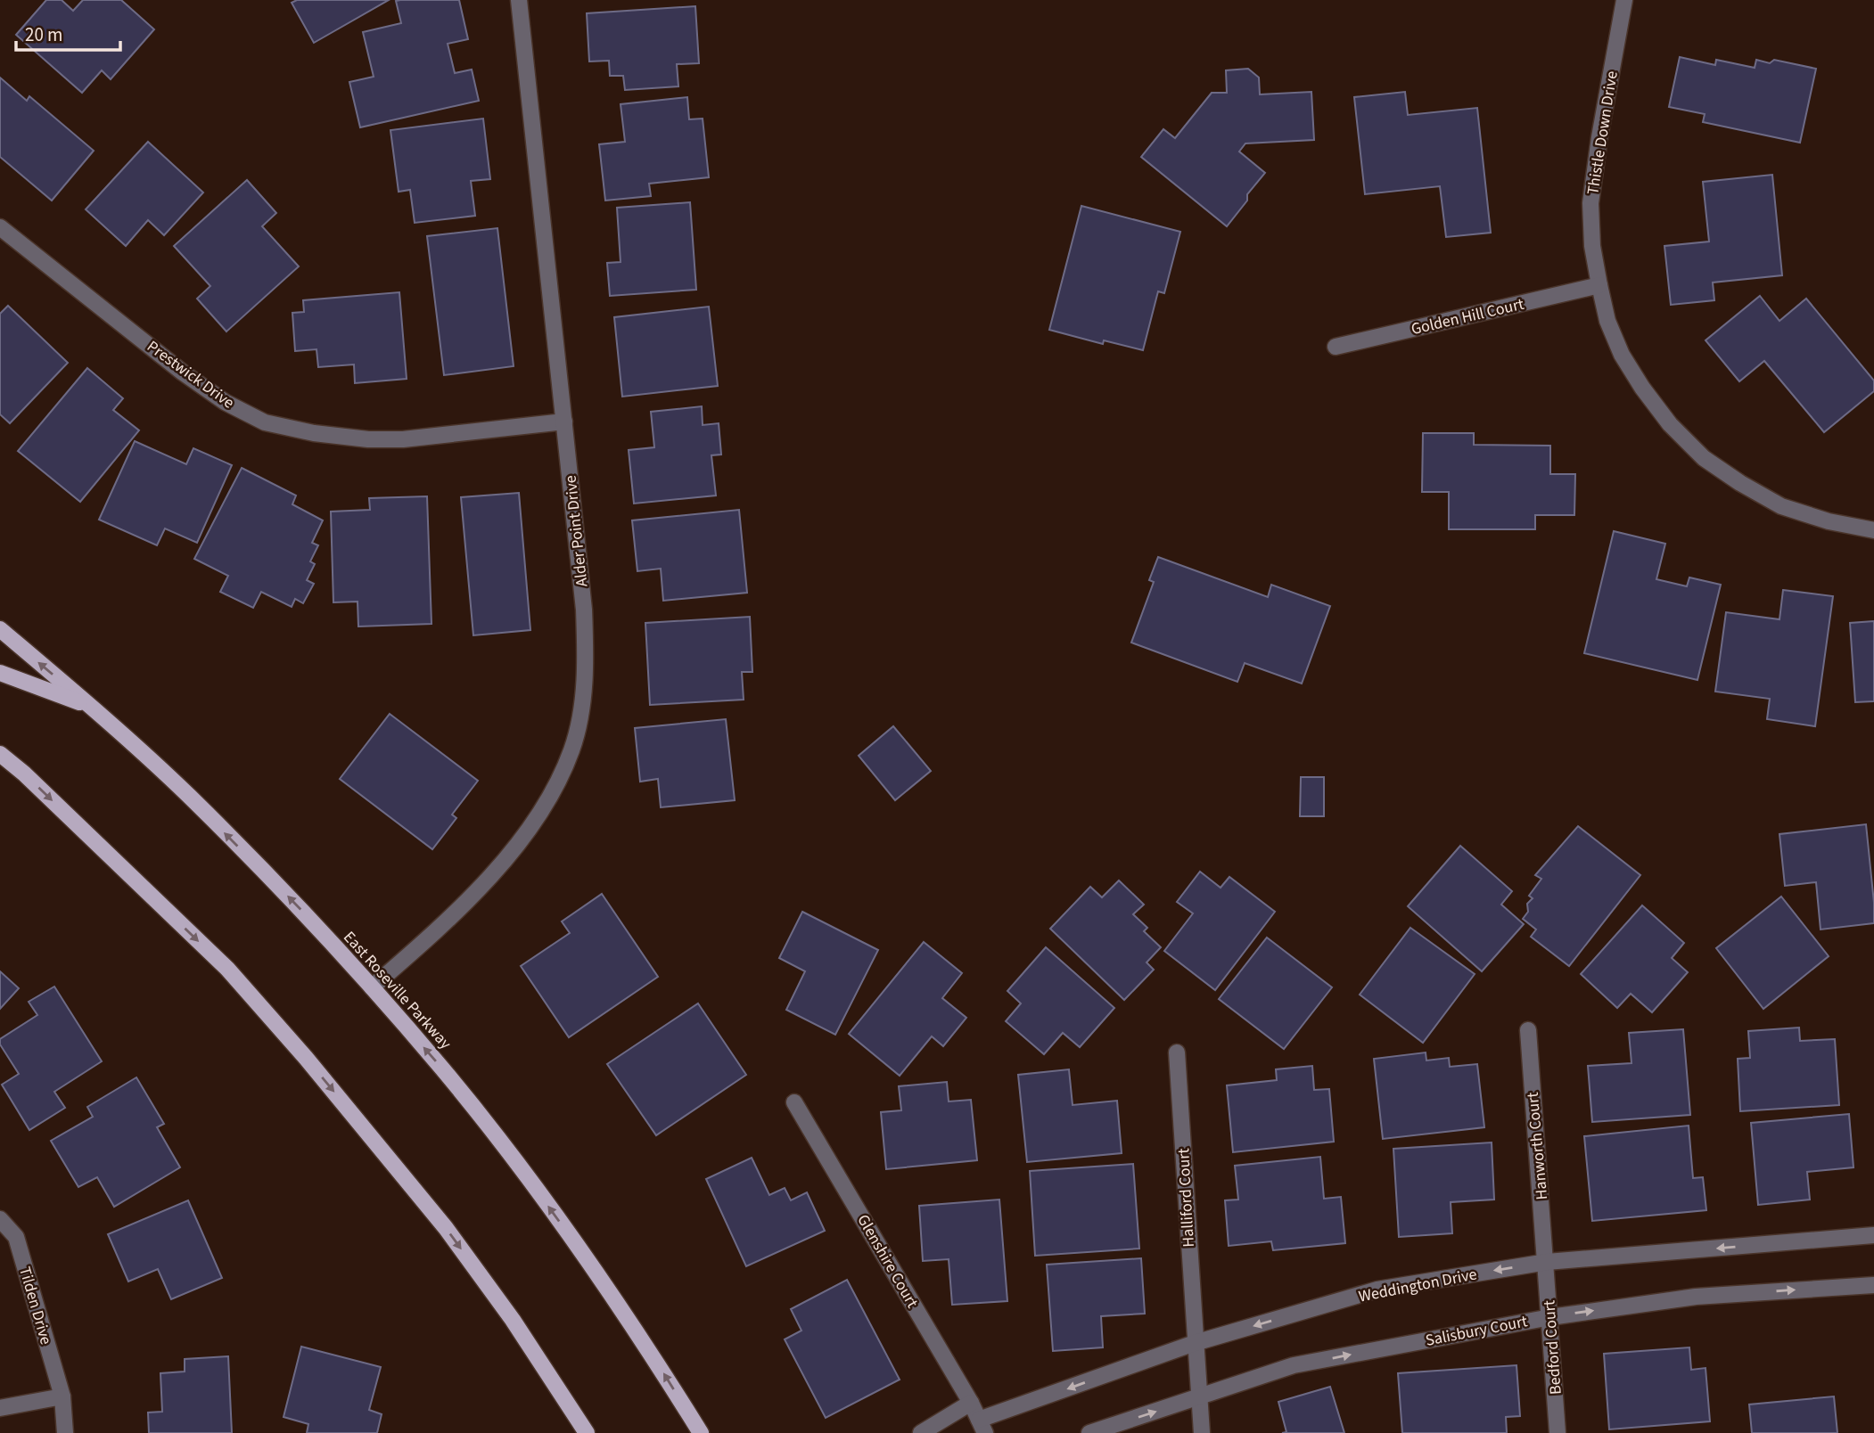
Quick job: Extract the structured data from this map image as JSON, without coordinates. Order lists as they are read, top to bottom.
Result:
{
  "streets": {
    "main road": ["East Roseville Parkway"],
    "street": [
      "Thistle Down Drive",
      "Golden Hill Court",
      "Prestwick Drive",
      "Alder Point Drive",
      "Hanworth Court",
      "Halliford Court",
      "Glenshire Court",
      "Weddington Drive",
      "Tilden Drive",
      "Salisbury Court",
      "Bedford Court"
    ]
  },
  "crossings": [
    ["Thistle Down Drive", "Golden Hill Court"],
    ["Prestwick Drive", "Alder Point Drive"],
    ["Alder Point Drive", "East Roseville Parkway"],
    ["Hanworth Court", "Weddington Drive"],
    ["Hanworth Court", "Bedford Court"],
    ["Halliford Court", "Weddington Drive"],
    ["Halliford Court", "Salisbury Court"],
    ["Glenshire Court", "Weddington Drive"],
    ["Weddington Drive", "Bedford Court"],
    ["Salisbury Court", "Bedford Court"]
  ],
  "one_way": ["Weddington Drive", "Salisbury Court"],
  "scale_bar": "20 m"
}
